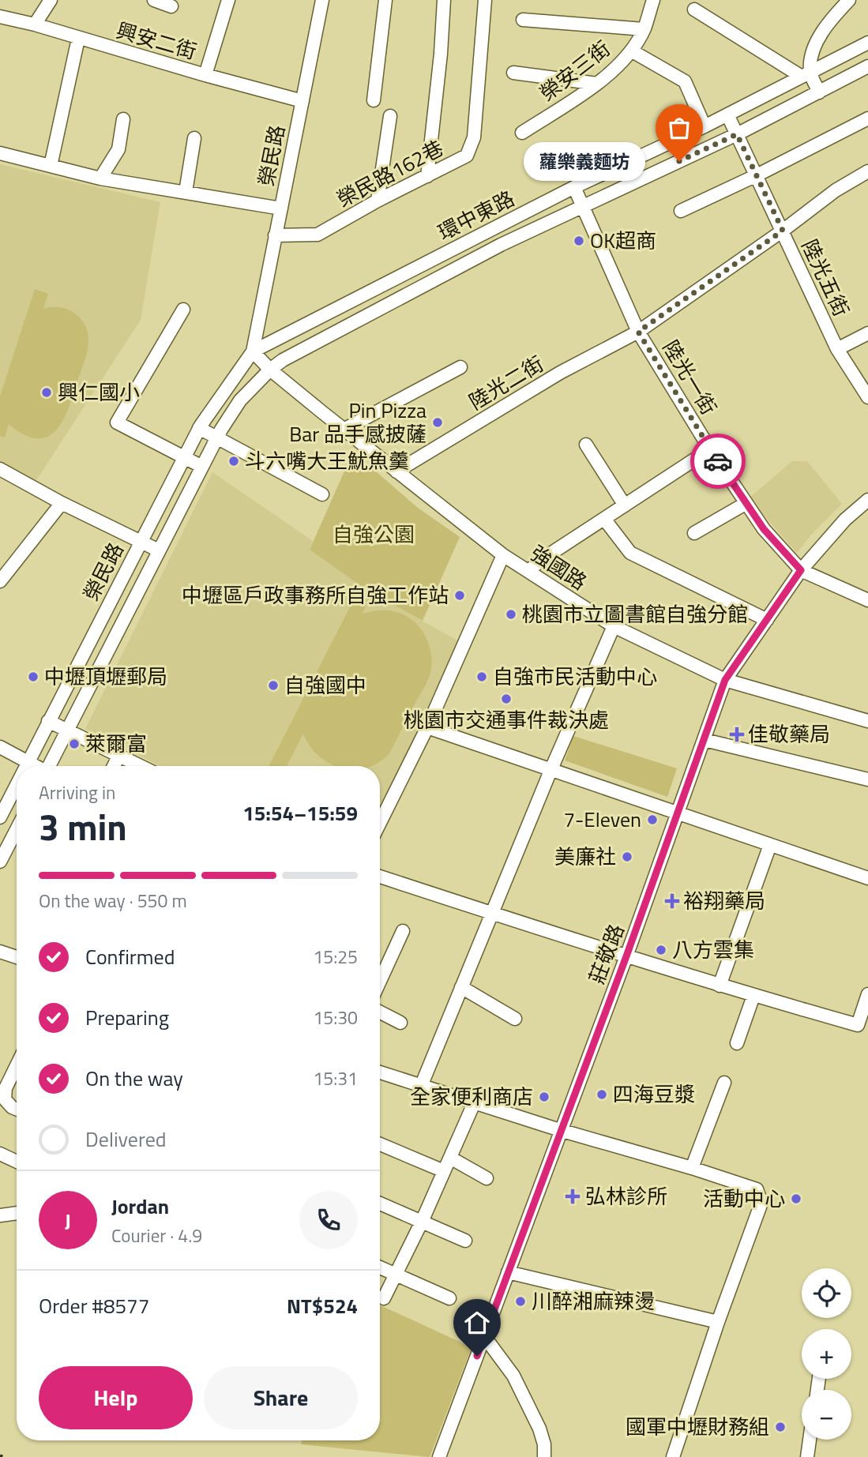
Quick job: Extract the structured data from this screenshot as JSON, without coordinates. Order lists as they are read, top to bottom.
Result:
{
  "streets": {
    "street": [
      "興安二街",
      "榮安三街",
      "榮民路",
      "榮民路162巷",
      "環中東路",
      "陸光五街",
      "陸光一街",
      "陸光二街",
      "強國路",
      "莊敬路"
    ]
  },
  "crossings": [
    ["興安二街", "榮民路"],
    ["榮民路", "榮民路162巷"],
    ["榮民路", "環中東路"],
    ["榮民路", "強國路"],
    ["環中東路", "陸光五街"],
    ["環中東路", "陸光一街"],
    ["環中東路", "強國路"],
    ["陸光五街", "陸光二街"],
    ["陸光一街", "陸光二街"],
    ["陸光一街", "莊敬路"],
    ["陸光二街", "強國路"],
    ["強國路", "莊敬路"]
  ],
  "parks": ["自強公園"],
  "places": {
    "other": [
      "蘿樂義麵坊",
      "OK超商",
      "興仁國小",
      "Pin Pizza Bar 品手感披薩",
      "斗六嘴大王魷魚羹",
      "中壢區戶政事務所自強工作站",
      "桃園市立圖書館自強分館",
      "中壢頂壢郵局",
      "自強市民活動中心",
      "自強國中",
      "桃園市交通事件裁決處",
      "萊爾富",
      "7-Eleven",
      "美廉社",
      "八方雲集",
      "四海豆漿",
      "全家便利商店",
      "活動中心",
      "川醉湘麻辣燙",
      "國軍中壢財務組"
    ],
    "health": ["佳敬藥局", "裕翔藥局", "弘林診所"]
  },
  "page": {
    "bubble": "蘿樂義麵坊",
    "heading": ["3 min", "Arriving in", "15:54–15:59"],
    "panel": [
      "Jordan",
      "Courier · 4.9",
      "Order #8577",
      "NT$524"
    ],
    "bar": "On the way · 550 m",
    "list": [
      ["Confirmed", "15:25"],
      ["Preparing", "15:30"],
      ["On the way", "15:31"],
      "Delivered"
    ],
    "round": "J",
    "map_buttons": ["+", "−"],
    "buttons": ["Help", "Share"]
  }
}
